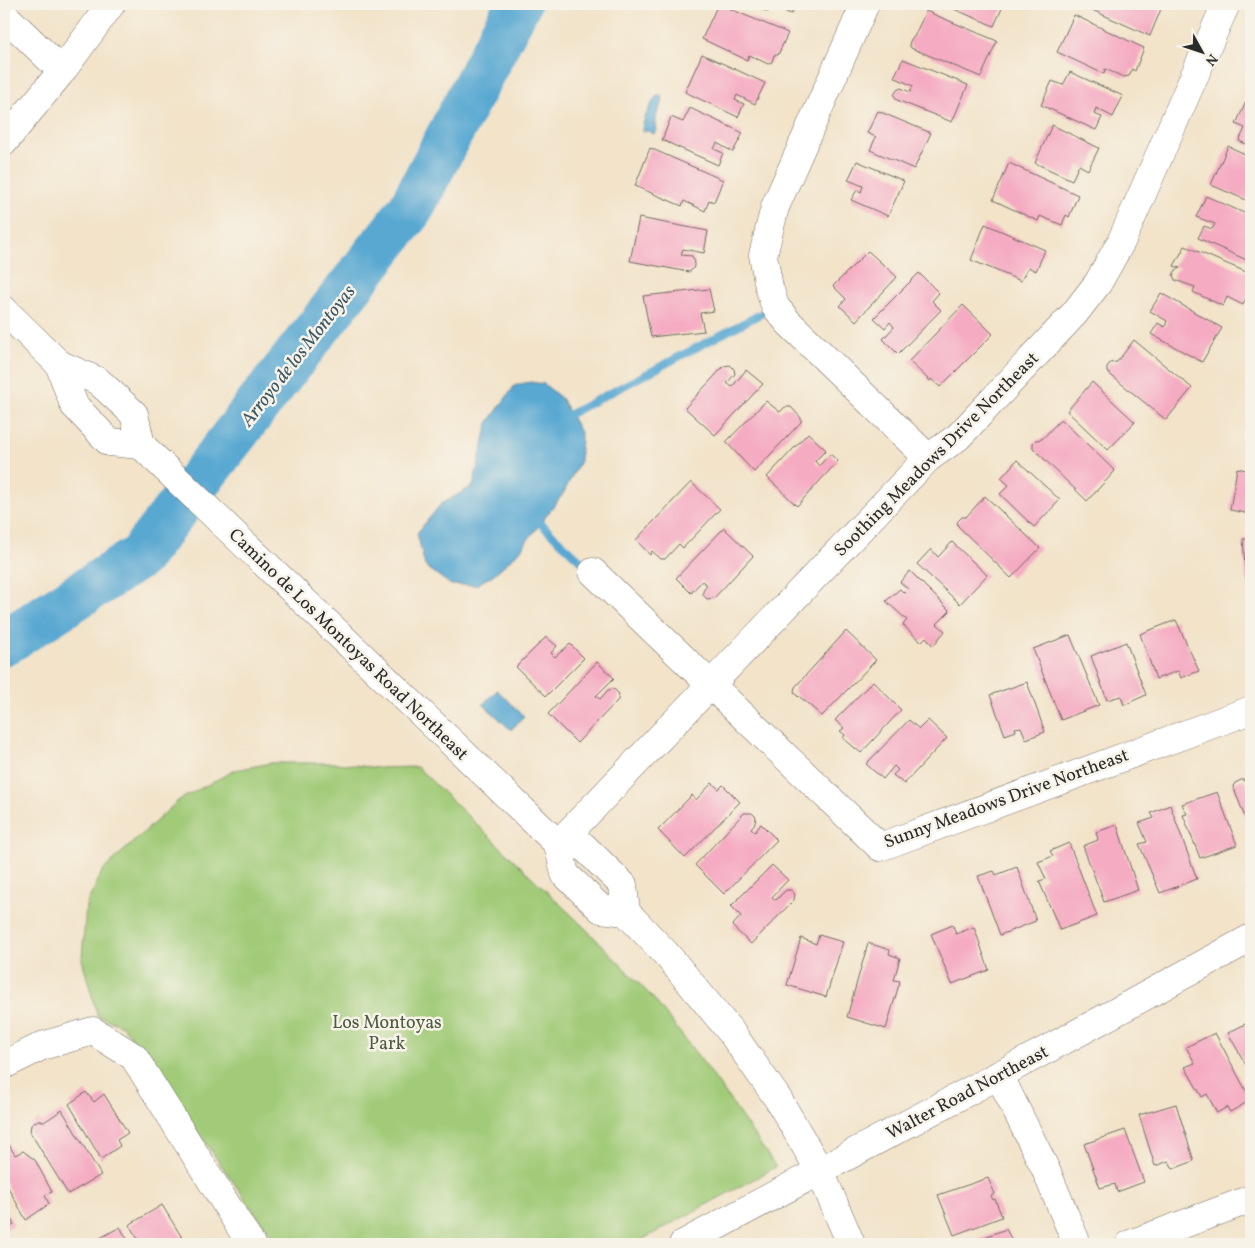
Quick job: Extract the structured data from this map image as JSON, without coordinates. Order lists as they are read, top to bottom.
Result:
{
  "streets": {
    "street": [
      "Soothing Meadows Drive Northeast",
      "Camino de Los Montoyas Road Northeast",
      "Sunny Meadows Drive Northeast",
      "Walter Road Northeast"
    ]
  },
  "crossings": [
    ["Soothing Meadows Drive Northeast", "Camino de Los Montoyas Road Northeast"],
    ["Soothing Meadows Drive Northeast", "Sunny Meadows Drive Northeast"]
  ],
  "water": ["Arroyo de los Montoyas"],
  "parks": ["Los Montoyas Park"],
  "north": "bottom right"
}
